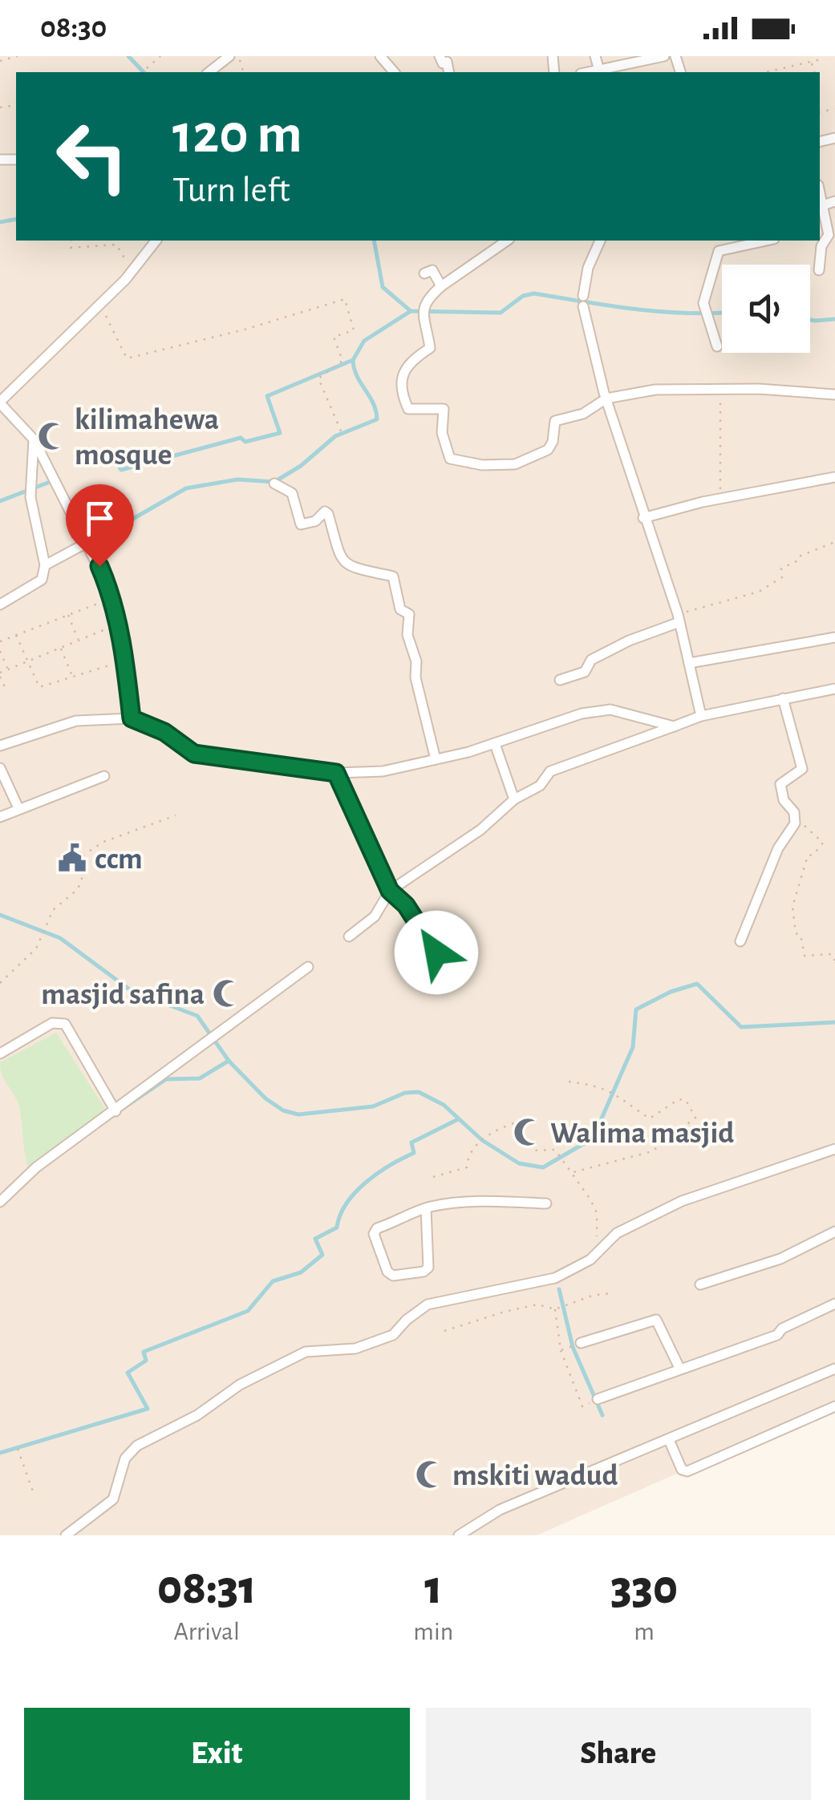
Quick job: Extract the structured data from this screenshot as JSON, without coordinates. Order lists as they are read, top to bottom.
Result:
{
  "places": {
    "mosque": [
      "kilimahewa mosque",
      "masjid safina",
      "Walima masjid",
      "mskiti wadud"
    ],
    "public building": ["ccm"]
  },
  "page": {
    "status": "08:30",
    "turn": ["120 m", "Turn left"],
    "eta": [
      "08:31",
      "Arrival",
      "1",
      "min",
      "330",
      "m"
    ],
    "buttons": ["Exit", "Share"]
  }
}
